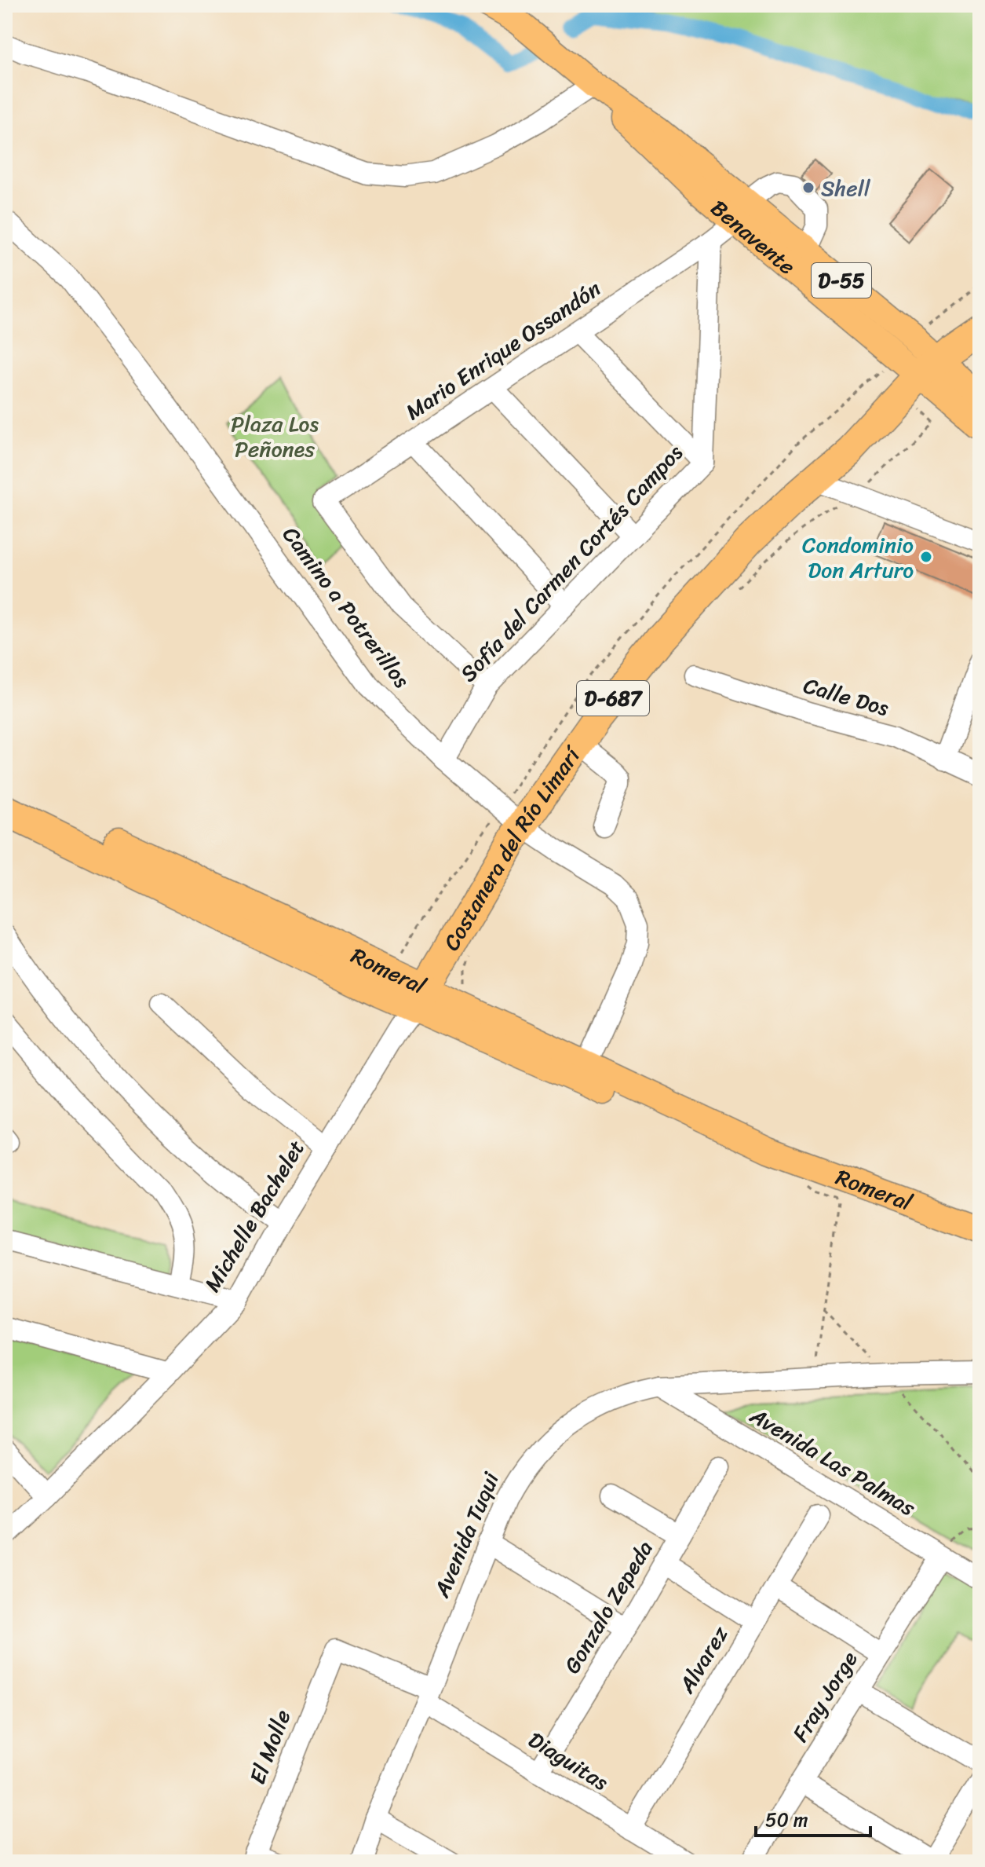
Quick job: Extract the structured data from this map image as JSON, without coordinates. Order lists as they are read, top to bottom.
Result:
{
  "streets": {
    "highway": ["D-687", "Costanera del Río Limarí", "Romeral"],
    "main road": ["Benavente", "D-55"],
    "street": [
      "Mario Enrique Ossandón",
      "Sofía del Carmen Cortés Campos",
      "Camino a Potrerillos",
      "Calle Dos",
      "Michelle Bachelet",
      "Avenida Las Palmas",
      "Avenida Tuqui",
      "Gonzalo Zepeda",
      "Alvarez",
      "Fray Jorge",
      "El Molle",
      "Diaguitas"
    ]
  },
  "crossings": [
    ["Benavente", "Mario Enrique Ossandón"],
    ["Benavente", "Costanera del Río Limarí"],
    ["Mario Enrique Ossandón", "Sofía del Carmen Cortés Campos"],
    ["Sofía del Carmen Cortés Campos", "Camino a Potrerillos"],
    ["Camino a Potrerillos", "Costanera del Río Limarí"],
    ["Camino a Potrerillos", "Romeral"],
    ["Costanera del Río Limarí", "Romeral"],
    ["Costanera del Río Limarí", "Michelle Bachelet"],
    ["Romeral", "Michelle Bachelet"],
    ["Avenida Las Palmas", "Avenida Tuqui"],
    ["Avenida Las Palmas", "Fray Jorge"],
    ["Avenida Tuqui", "Diaguitas"],
    ["Gonzalo Zepeda", "Diaguitas"],
    ["Alvarez", "Diaguitas"],
    ["El Molle", "Diaguitas"]
  ],
  "parks": ["Plaza Los Peñones"],
  "places": ["Shell", "Condominio Don Arturo"],
  "scale_bar": "50 m"
}
